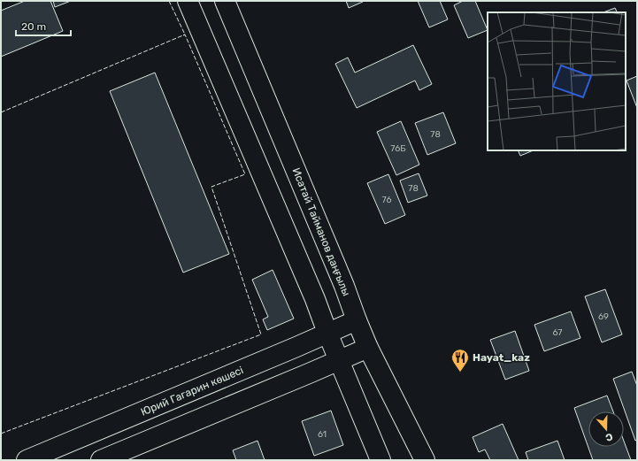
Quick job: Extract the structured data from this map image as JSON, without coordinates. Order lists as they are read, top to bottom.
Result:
{
  "streets": {
    "main road": ["Исатай Тайманов даңғылы", "Юрий Гагарин көшесі"]
  },
  "crossings": [
    ["Исатай Тайманов даңғылы", "Юрий Гагарин көшесі"]
  ],
  "places": {
    "restaurant": ["Hayat_kaz"]
  },
  "house_numbers": [
    "78",
    "76Б",
    "78",
    "76",
    "69",
    "67",
    "61"
  ],
  "scale_bar": "20 m",
  "north": "bottom"
}
